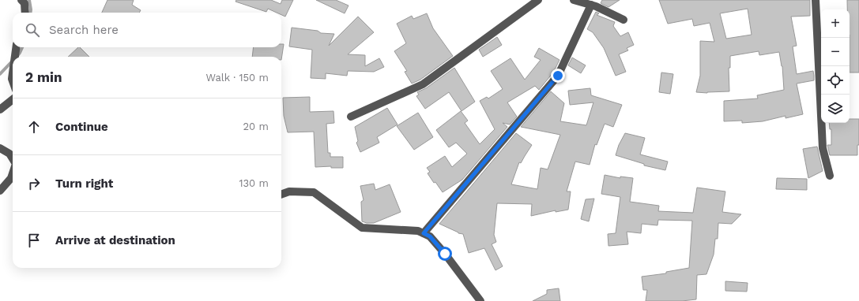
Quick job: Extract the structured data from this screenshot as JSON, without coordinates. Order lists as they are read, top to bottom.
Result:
{
  "page": {
    "map_buttons": ["+", "−"],
    "search": "Search here",
    "heading": ["2 min", "Walk · 150 m"],
    "list": [
      ["Continue", "20 m"],
      ["Turn right", "130 m"],
      "Arrive at destination"
    ]
  }
}
